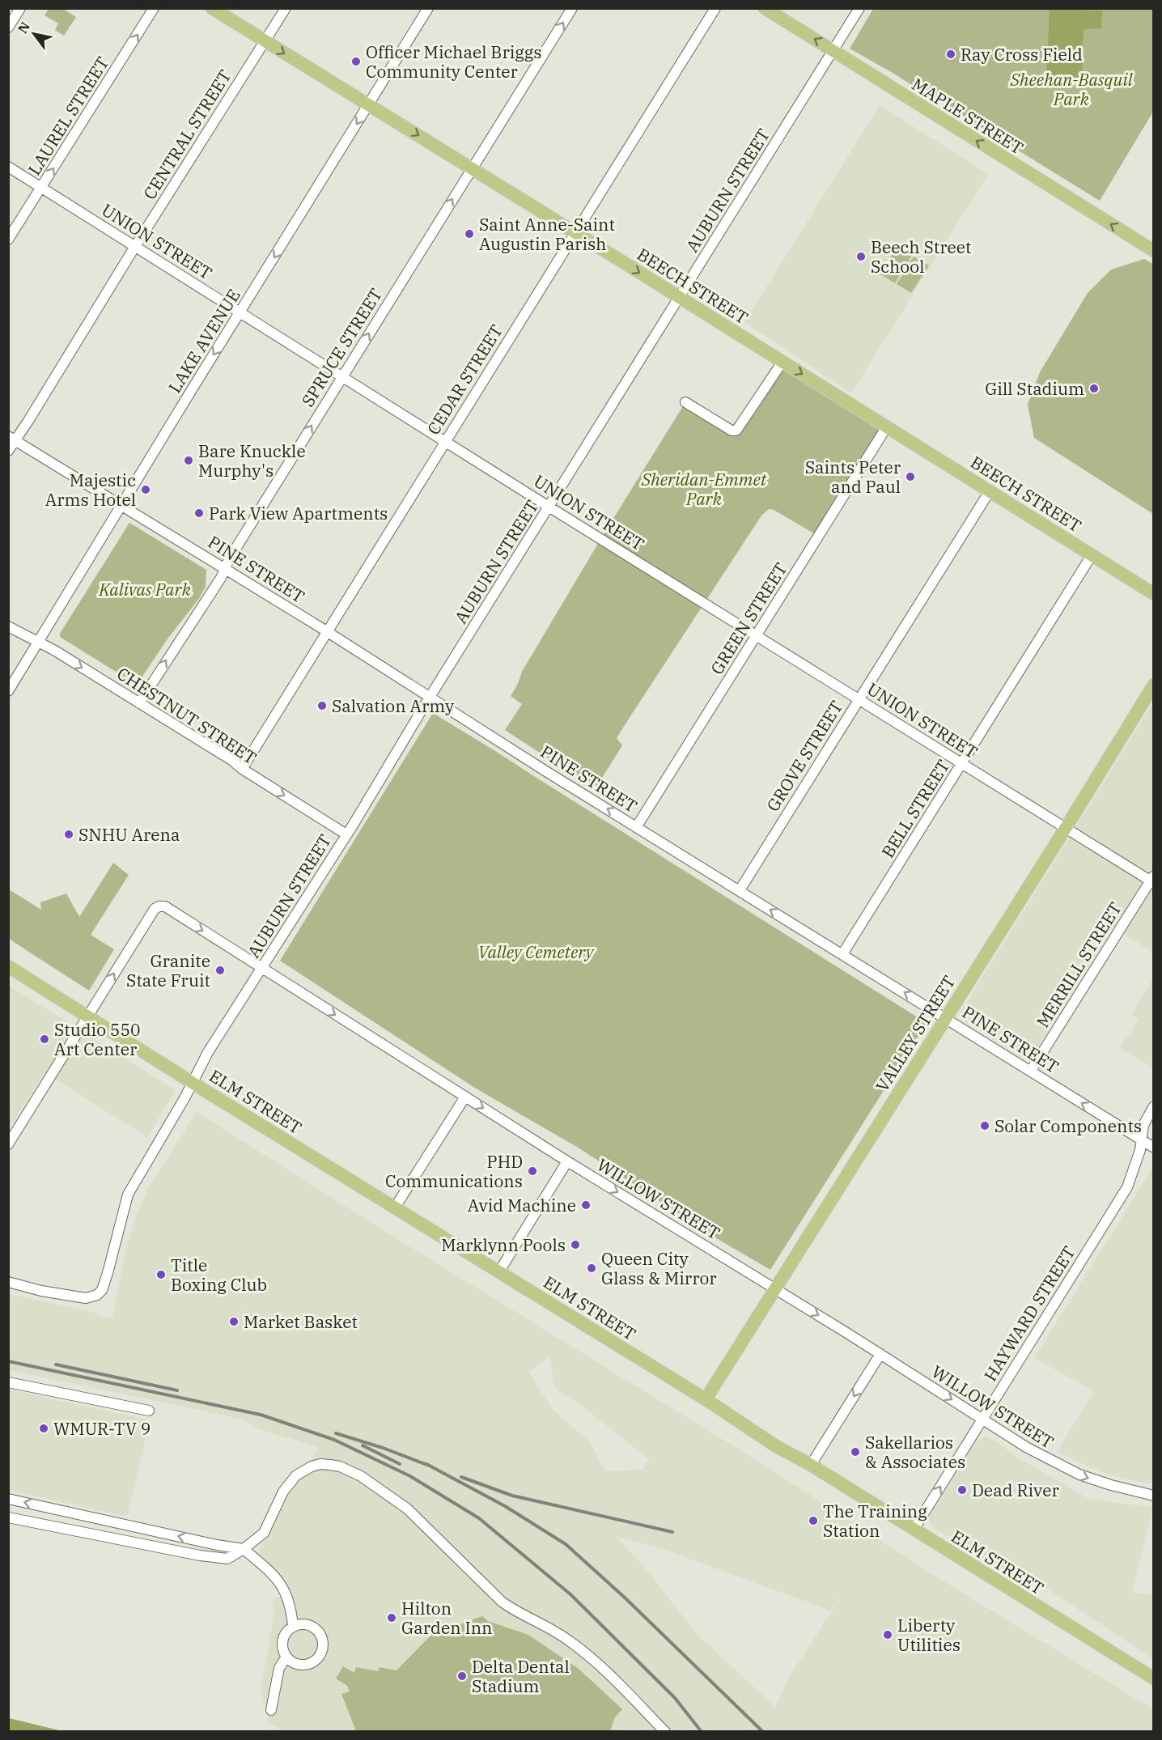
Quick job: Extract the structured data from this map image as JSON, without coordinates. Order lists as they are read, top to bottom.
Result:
{
  "streets": {
    "main road": [
      "MAPLE STREET",
      "BEECH STREET",
      "VALLEY STREET",
      "ELM STREET"
    ],
    "street": [
      "LAUREL STREET",
      "CENTRAL STREET",
      "AUBURN STREET",
      "UNION STREET",
      "LAKE AVENUE",
      "SPRUCE STREET",
      "CEDAR STREET",
      "PINE STREET",
      "GREEN STREET",
      "CHESTNUT STREET",
      "GROVE STREET",
      "BELL STREET",
      "MERRILL STREET",
      "WILLOW STREET",
      "HAYWARD STREET"
    ]
  },
  "crossings": [
    ["LAUREL STREET", "UNION STREET"],
    ["MAPLE STREET", "AUBURN STREET"],
    ["CENTRAL STREET", "UNION STREET"],
    ["CENTRAL STREET", "BEECH STREET"],
    ["CENTRAL STREET", "PINE STREET"],
    ["AUBURN STREET", "UNION STREET"],
    ["AUBURN STREET", "BEECH STREET"],
    ["AUBURN STREET", "PINE STREET"],
    ["AUBURN STREET", "CHESTNUT STREET"],
    ["AUBURN STREET", "ELM STREET"],
    ["AUBURN STREET", "WILLOW STREET"],
    ["UNION STREET", "LAKE AVENUE"],
    ["UNION STREET", "SPRUCE STREET"],
    ["UNION STREET", "CEDAR STREET"],
    ["UNION STREET", "GREEN STREET"],
    ["UNION STREET", "GROVE STREET"],
    ["UNION STREET", "BELL STREET"],
    ["UNION STREET", "MERRILL STREET"],
    ["UNION STREET", "VALLEY STREET"],
    ["BEECH STREET", "LAKE AVENUE"],
    ["BEECH STREET", "SPRUCE STREET"],
    ["BEECH STREET", "CEDAR STREET"],
    ["BEECH STREET", "GREEN STREET"],
    ["BEECH STREET", "GROVE STREET"],
    ["BEECH STREET", "BELL STREET"],
    ["LAKE AVENUE", "PINE STREET"],
    ["LAKE AVENUE", "CHESTNUT STREET"],
    ["SPRUCE STREET", "PINE STREET"],
    ["SPRUCE STREET", "CHESTNUT STREET"],
    ["CEDAR STREET", "PINE STREET"],
    ["CEDAR STREET", "CHESTNUT STREET"],
    ["PINE STREET", "GREEN STREET"],
    ["PINE STREET", "GROVE STREET"],
    ["PINE STREET", "BELL STREET"],
    ["PINE STREET", "MERRILL STREET"],
    ["PINE STREET", "VALLEY STREET"],
    ["PINE STREET", "HAYWARD STREET"],
    ["VALLEY STREET", "ELM STREET"],
    ["VALLEY STREET", "WILLOW STREET"],
    ["ELM STREET", "WILLOW STREET"],
    ["ELM STREET", "HAYWARD STREET"],
    ["WILLOW STREET", "HAYWARD STREET"]
  ],
  "one_way": [
    "LAUREL STREET",
    "MAPLE STREET",
    "BEECH STREET",
    "LAKE AVENUE",
    "SPRUCE STREET",
    "PINE STREET",
    "CHESTNUT STREET",
    "WILLOW STREET"
  ],
  "parks": [
    "Sheehan-Basquil Park",
    "Sheridan-Emmet Park",
    "Kalivas Park",
    "Valley Cemetery"
  ],
  "places": [
    "Ray Cross Field",
    "Officer Michael Briggs Community Center",
    "Saint Anne-Saint Augustin Parish",
    "Beech Street School",
    "Gill Stadium",
    "Bare Knuckle Murphy's",
    "Saints Peter and Paul",
    "Majestic Arms Hotel",
    "Park View Apartments",
    "Salvation Army",
    "SNHU Arena",
    "Granite State Fruit",
    "Studio 550 Art Center",
    "Solar Components",
    "PHD Communications",
    "Avid Machine",
    "Marklynn Pools",
    "Queen City Glass & Mirror",
    "Title Boxing Club",
    "Market Basket",
    "WMUR-TV 9",
    "Sakellarios & Associates",
    "Dead River",
    "The Training Station",
    "Hilton Garden Inn",
    "Liberty Utilities",
    "Delta Dental Stadium"
  ],
  "north": "top left"
}
